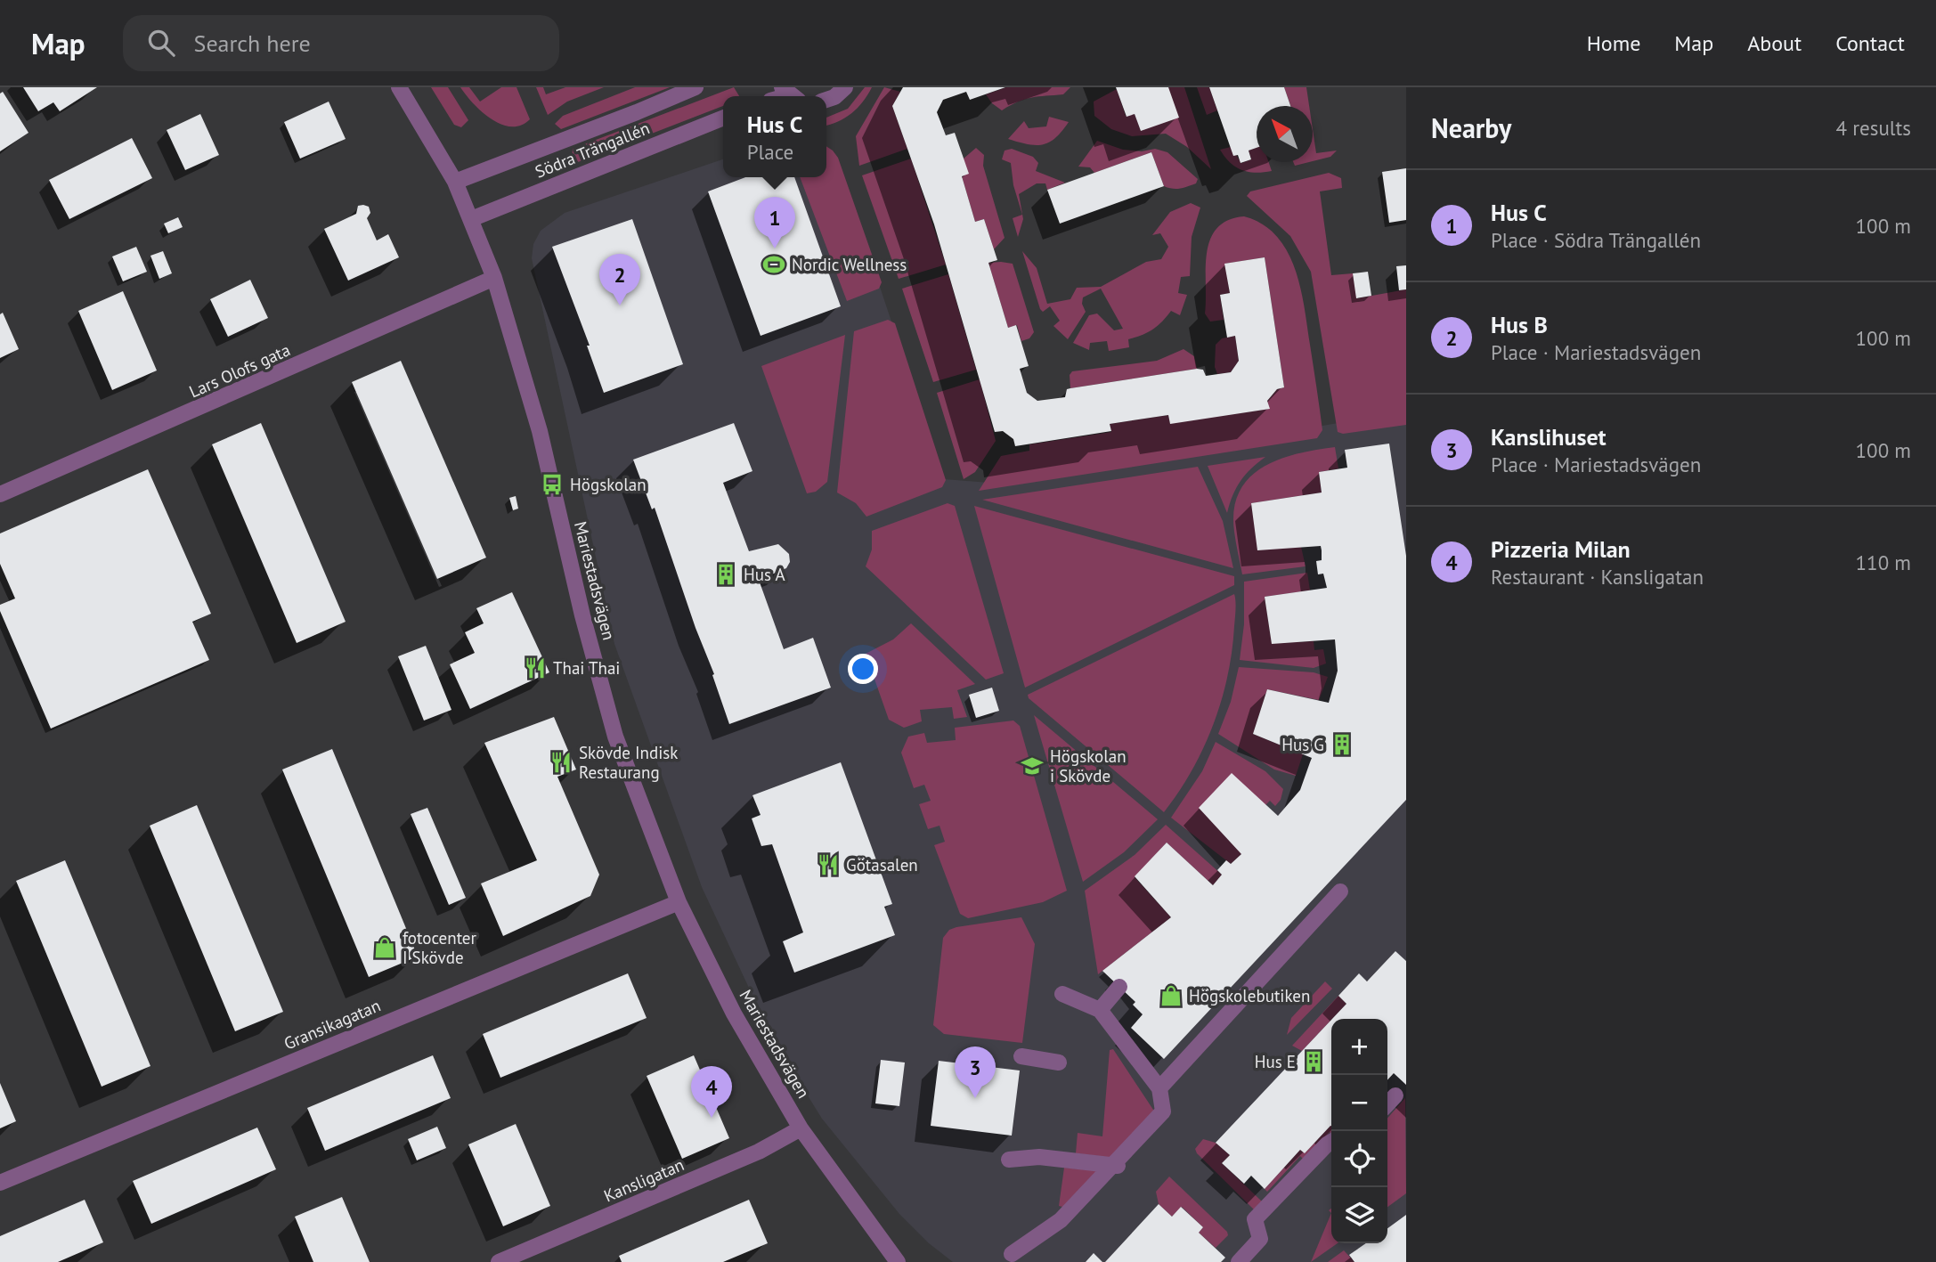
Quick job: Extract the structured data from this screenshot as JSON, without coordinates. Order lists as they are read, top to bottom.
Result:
{
  "streets": {
    "street": [
      "Södra Trängallén",
      "Lars Olofs gata",
      "Mariestadsvägen",
      "Gransikagatan",
      "Kansligatan"
    ]
  },
  "crossings": [
    ["Södra Trängallén", "Mariestadsvägen"],
    ["Lars Olofs gata", "Mariestadsvägen"],
    ["Mariestadsvägen", "Gransikagatan"],
    ["Mariestadsvägen", "Kansligatan"]
  ],
  "places": {
    "sports": ["Nordic Wellness"],
    "bus stop": ["Högskolan"],
    "building": ["Hus A", "Hus G", "Hus E"],
    "restaurant": ["Thai Thai", "Skövde Indisk Restaurang", "Götasalen"],
    "school or university": ["Högskolan i Skövde"],
    "shop": ["fotocenter I Skövde", "Högskolebutiken"]
  },
  "north": "top left",
  "page": {
    "header": "Map",
    "search": "Search here",
    "nav": [
      "Home",
      "Map",
      "About",
      "Contact"
    ],
    "heading": ["Nearby", "4 results"],
    "popup": ["Hus C", "Place"],
    "list": [
      {
        "mark": "1",
        "name": "Hus C",
        "note": "Place · Södra Trängallén",
        "value": "100 m"
      },
      {
        "mark": "2",
        "name": "Hus B",
        "note": "Place · Mariestadsvägen",
        "value": "100 m"
      },
      {
        "mark": "3",
        "name": "Kanslihuset",
        "note": "Place · Mariestadsvägen",
        "value": "100 m"
      },
      {
        "mark": "4",
        "name": "Pizzeria Milan",
        "note": "Restaurant · Kansligatan",
        "value": "110 m"
      }
    ],
    "pins": [
      "1",
      "2",
      "3",
      "4"
    ],
    "map_buttons": ["+", "−"]
  }
}
